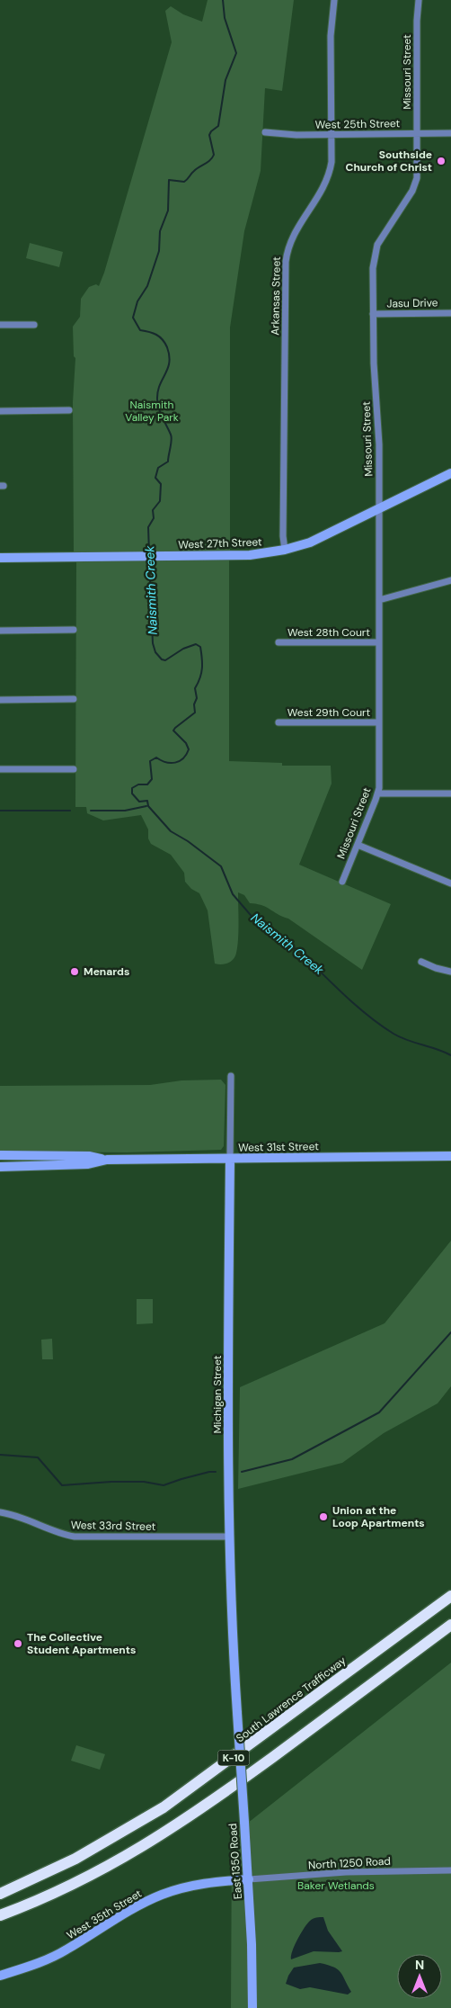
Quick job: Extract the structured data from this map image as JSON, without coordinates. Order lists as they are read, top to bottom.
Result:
{
  "streets": {
    "highway": ["South Lawrence Trafficway", "K-10"],
    "street": [
      "Missouri Street",
      "West 25th Street",
      "Arkansas Street",
      "Jasu Drive",
      "West 27th Street",
      "West 28th Court",
      "West 29th Court",
      "West 31st Street",
      "Michigan Street",
      "West 33rd Street",
      "East 1350 Road",
      "North 1250 Road",
      "West 35th Street"
    ]
  },
  "crossings": [
    ["Missouri Street", "West 25th Street"],
    ["Missouri Street", "Jasu Drive"],
    ["Missouri Street", "West 27th Street"],
    ["Missouri Street", "West 28th Court"],
    ["Missouri Street", "West 29th Court"],
    ["West 25th Street", "Arkansas Street"],
    ["Arkansas Street", "West 27th Street"],
    ["West 31st Street", "Michigan Street"],
    ["Michigan Street", "West 33rd Street"],
    ["Michigan Street", "East 1350 Road"],
    ["East 1350 Road", "North 1250 Road"],
    ["East 1350 Road", "West 35th Street"],
    ["North 1250 Road", "West 35th Street"]
  ],
  "water": ["Naismith Creek"],
  "parks": ["Naismith Valley Park", "Baker Wetlands"],
  "places": [
    "Southside Church of Christ",
    "Menards",
    "Union at the Loop Apartments",
    "The Collective Student Apartments"
  ],
  "north": "top"
}
